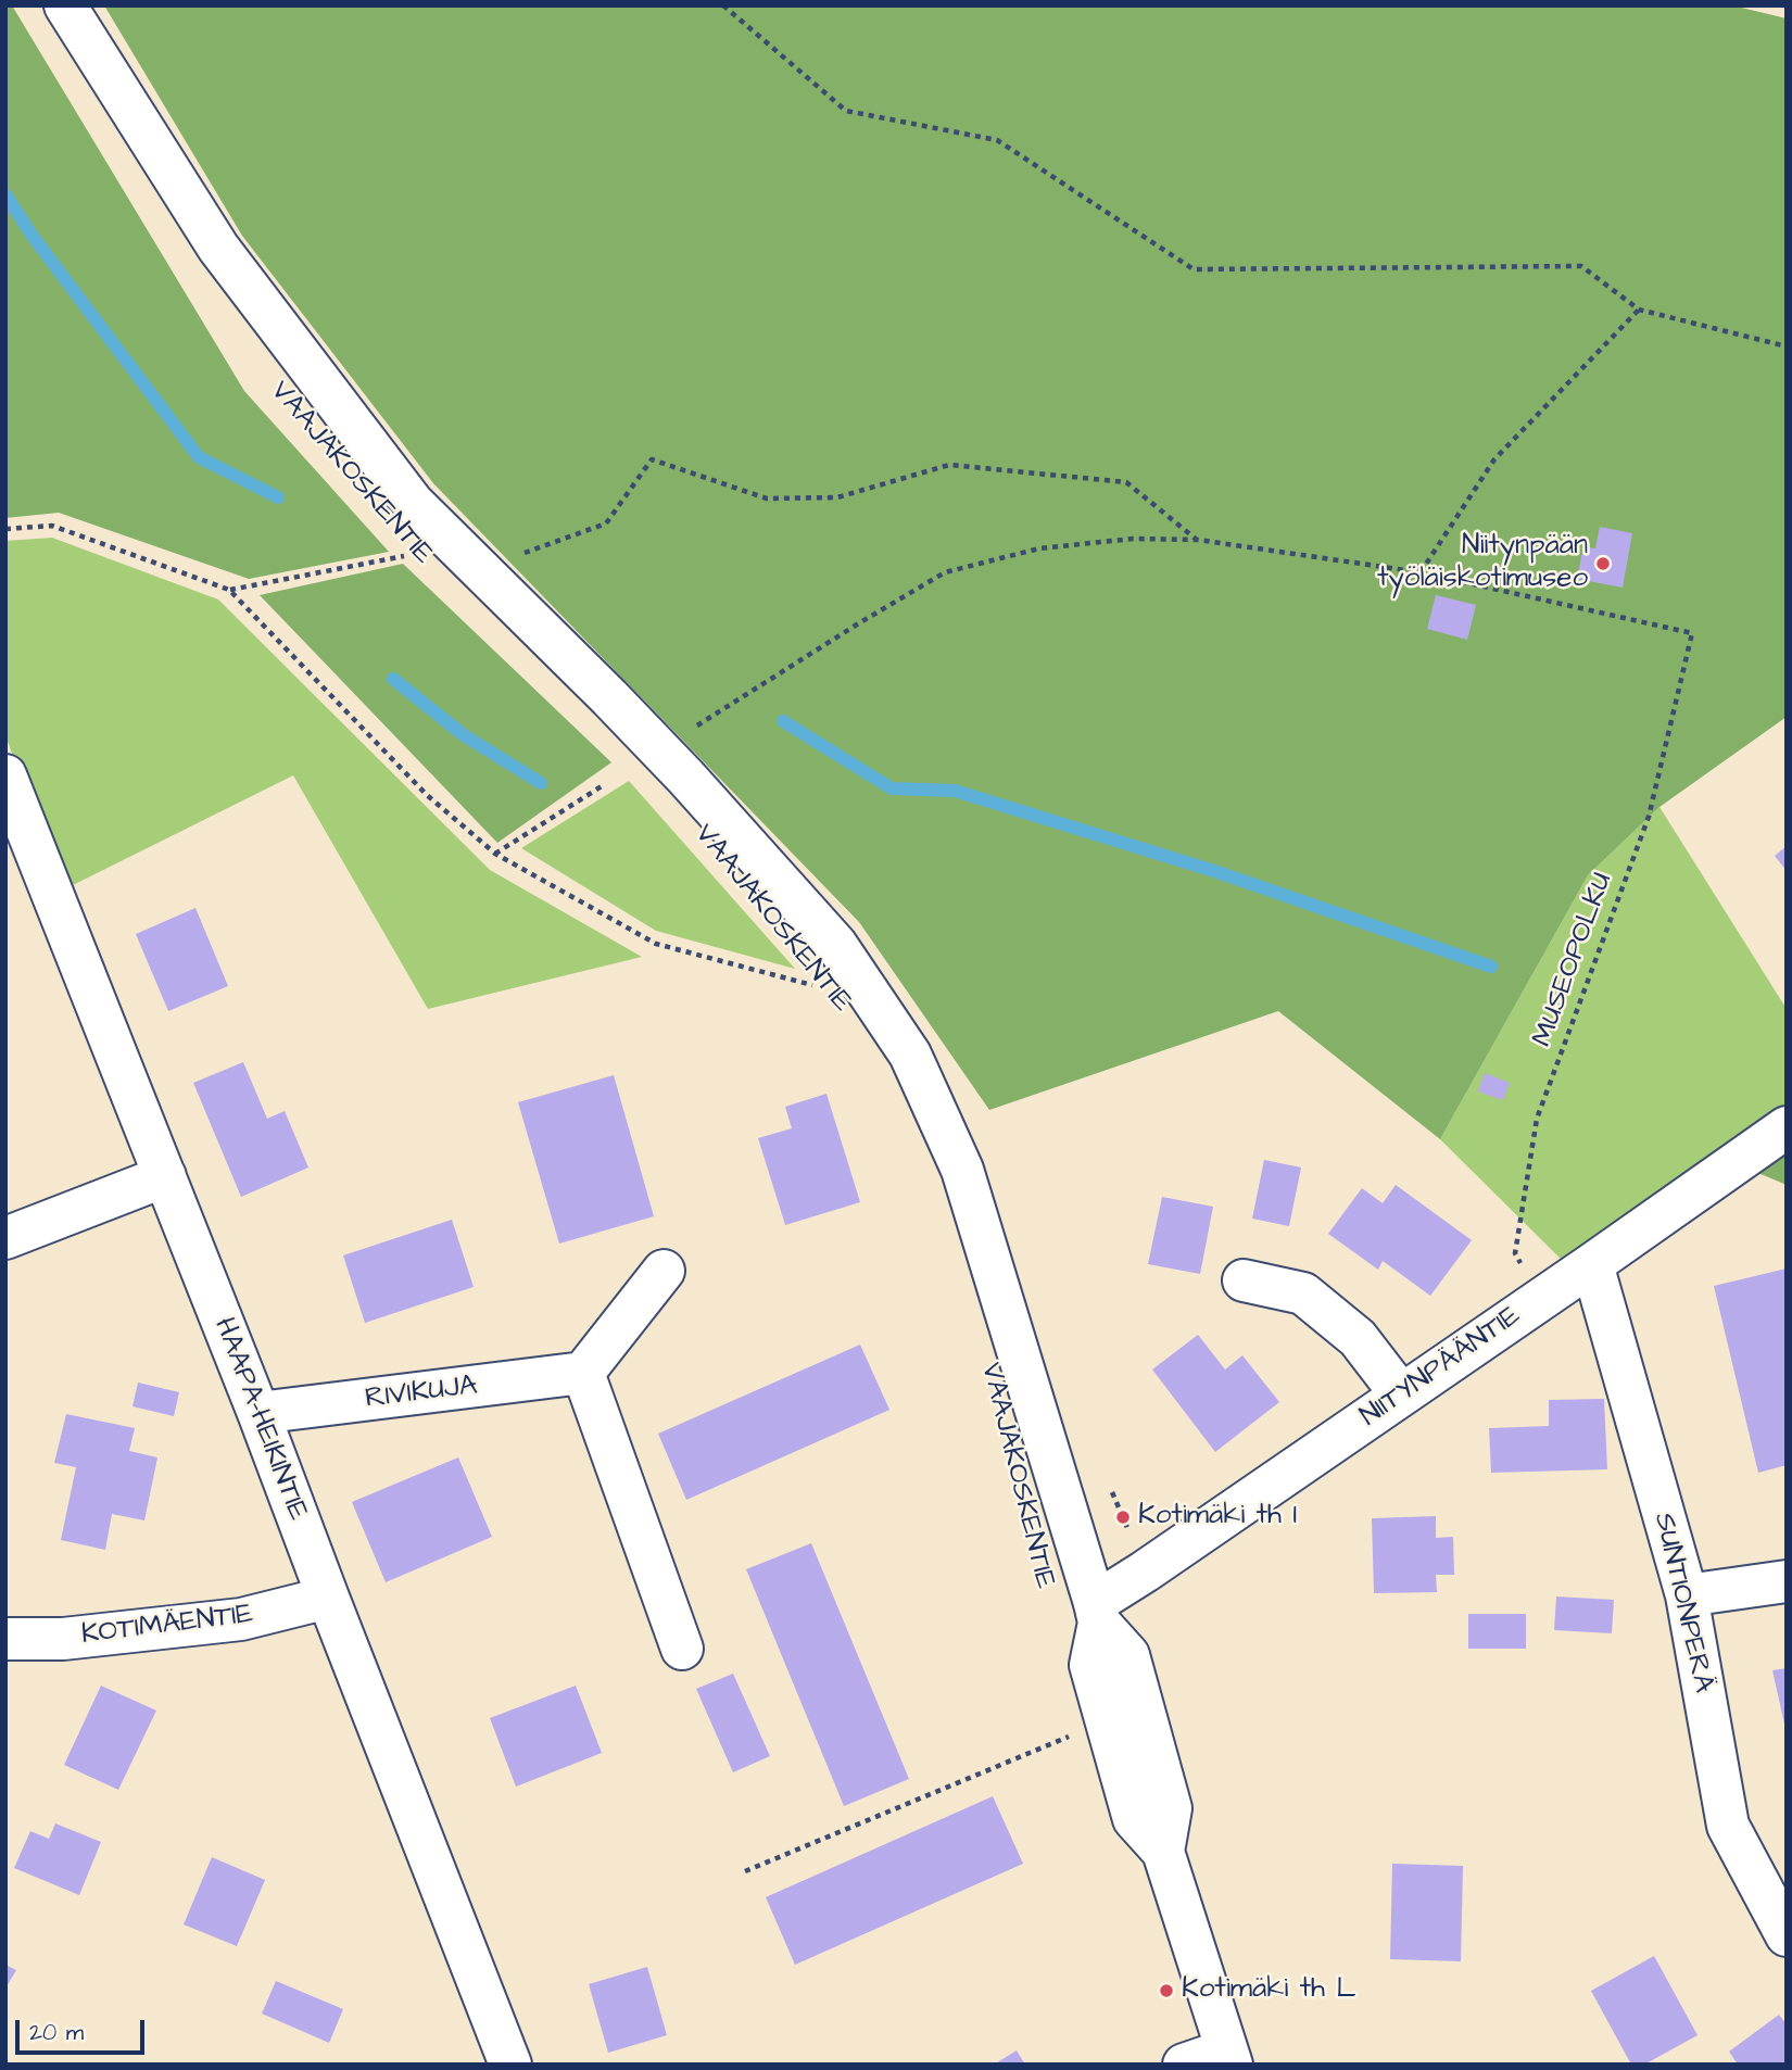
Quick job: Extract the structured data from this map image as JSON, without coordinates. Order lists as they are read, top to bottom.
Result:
{
  "streets": {
    "street": [
      "VAAJAKOSKENTIE",
      "NIITYNPÄÄNTIE",
      "RIVIKUJA",
      "HAAPA-HEIKINTIE",
      "SUNTIONPERÄ",
      "KOTIMÄENTIE"
    ],
    "path": ["MUSEOPOLKU"]
  },
  "crossings": [
    ["VAAJAKOSKENTIE", "NIITYNPÄÄNTIE"],
    ["MUSEOPOLKU", "NIITYNPÄÄNTIE"],
    ["NIITYNPÄÄNTIE", "SUNTIONPERÄ"],
    ["RIVIKUJA", "HAAPA-HEIKINTIE"],
    ["HAAPA-HEIKINTIE", "KOTIMÄENTIE"]
  ],
  "places": ["Niitynpään työläiskotimuseo", "Kotimäki th I", "Kotimäki th L"],
  "scale_bar": "20 m"
}
